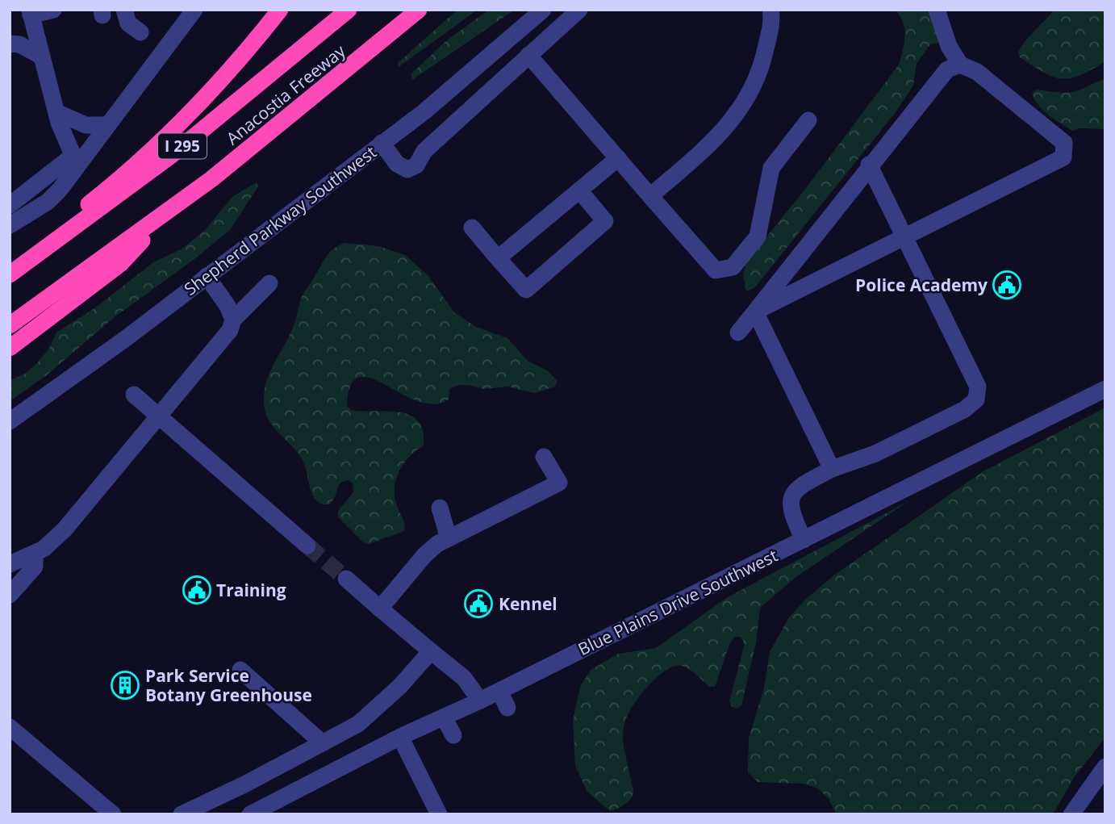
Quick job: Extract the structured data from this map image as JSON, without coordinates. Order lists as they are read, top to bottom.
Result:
{
  "streets": {
    "highway": ["Anacostia Freeway", "I 295"],
    "street": ["Shepherd Parkway Southwest", "Blue Plains Drive Southwest"]
  },
  "places": {
    "public building": ["Police Academy", "Training", "Kennel"],
    "building": ["Park Service Botany Greenhouse"]
  }
}
